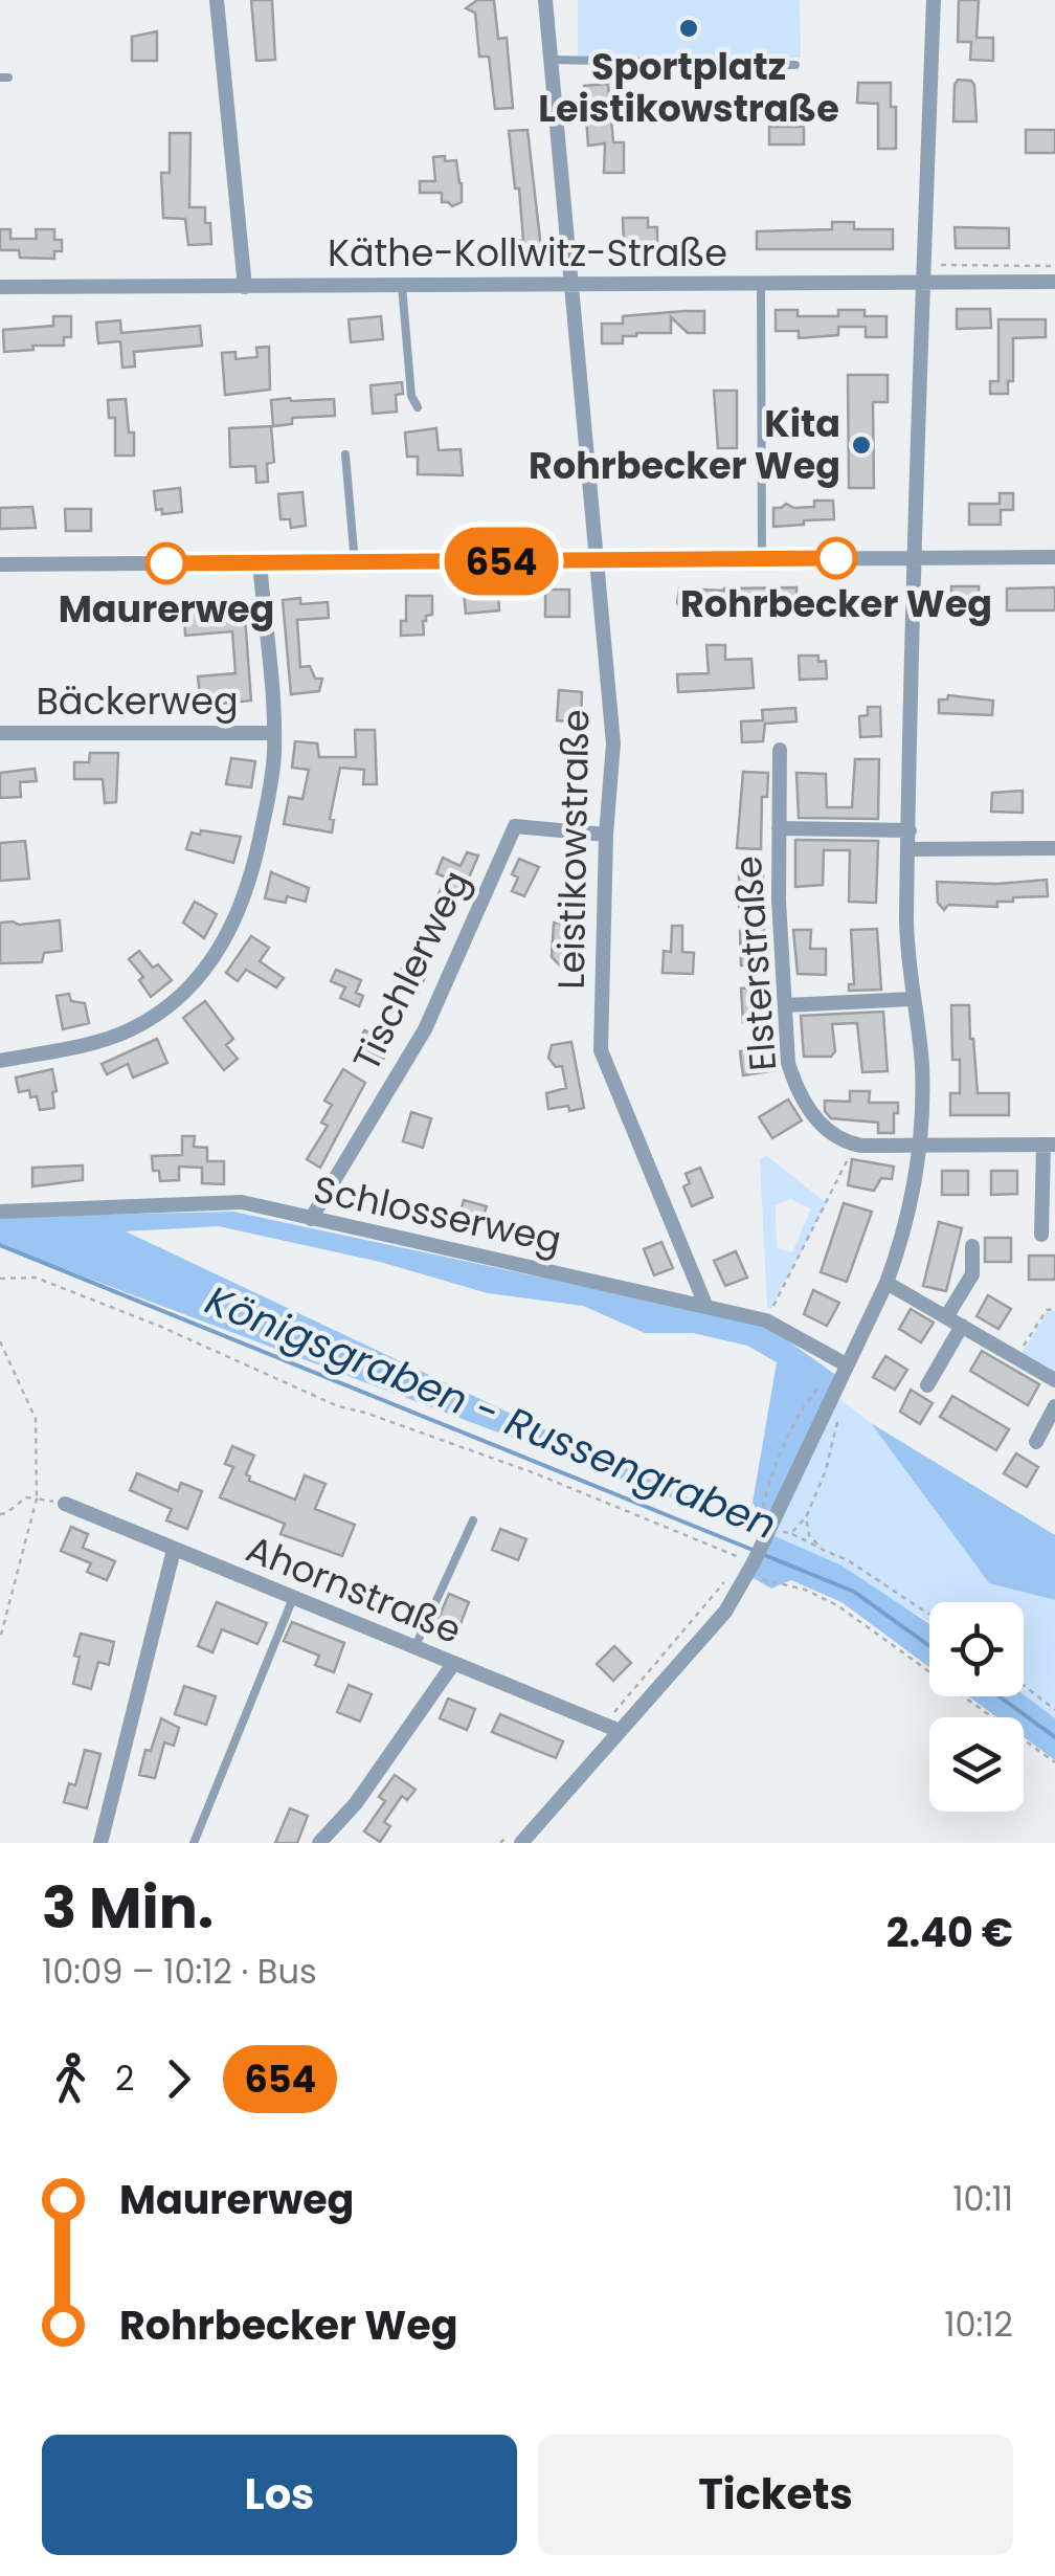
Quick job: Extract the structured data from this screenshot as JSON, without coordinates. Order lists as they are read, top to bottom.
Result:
{
  "streets": {
    "street": [
      "Käthe-Kollwitz-Straße",
      "Bäckerweg",
      "Leistikowstraße",
      "Elsterstraße",
      "Tischlerweg",
      "Schlosserweg",
      "Ahornstraße"
    ]
  },
  "crossings": [
    ["Käthe-Kollwitz-Straße", "Leistikowstraße"],
    ["Leistikowstraße", "Tischlerweg"],
    ["Leistikowstraße", "Schlosserweg"],
    ["Tischlerweg", "Schlosserweg"]
  ],
  "water": ["Königsgraben - Russengraben"],
  "places": [
    "Sportplatz Leistikowstraße",
    "Kita Rohrbecker Weg",
    "Rohrbecker Weg",
    "Maurerweg"
  ],
  "lines": ["bus line 654"],
  "page": {
    "on_map": "654",
    "heading": ["3 Min.", "10:09 – 10:12 · Bus", "2.40 €"],
    "legs": ["2", "654"],
    "list": [
      {
        "name": "Maurerweg",
        "value": "10:11"
      },
      {
        "name": "Rohrbecker Weg",
        "value": "10:12"
      }
    ],
    "buttons": ["Los", "Tickets"]
  }
}
